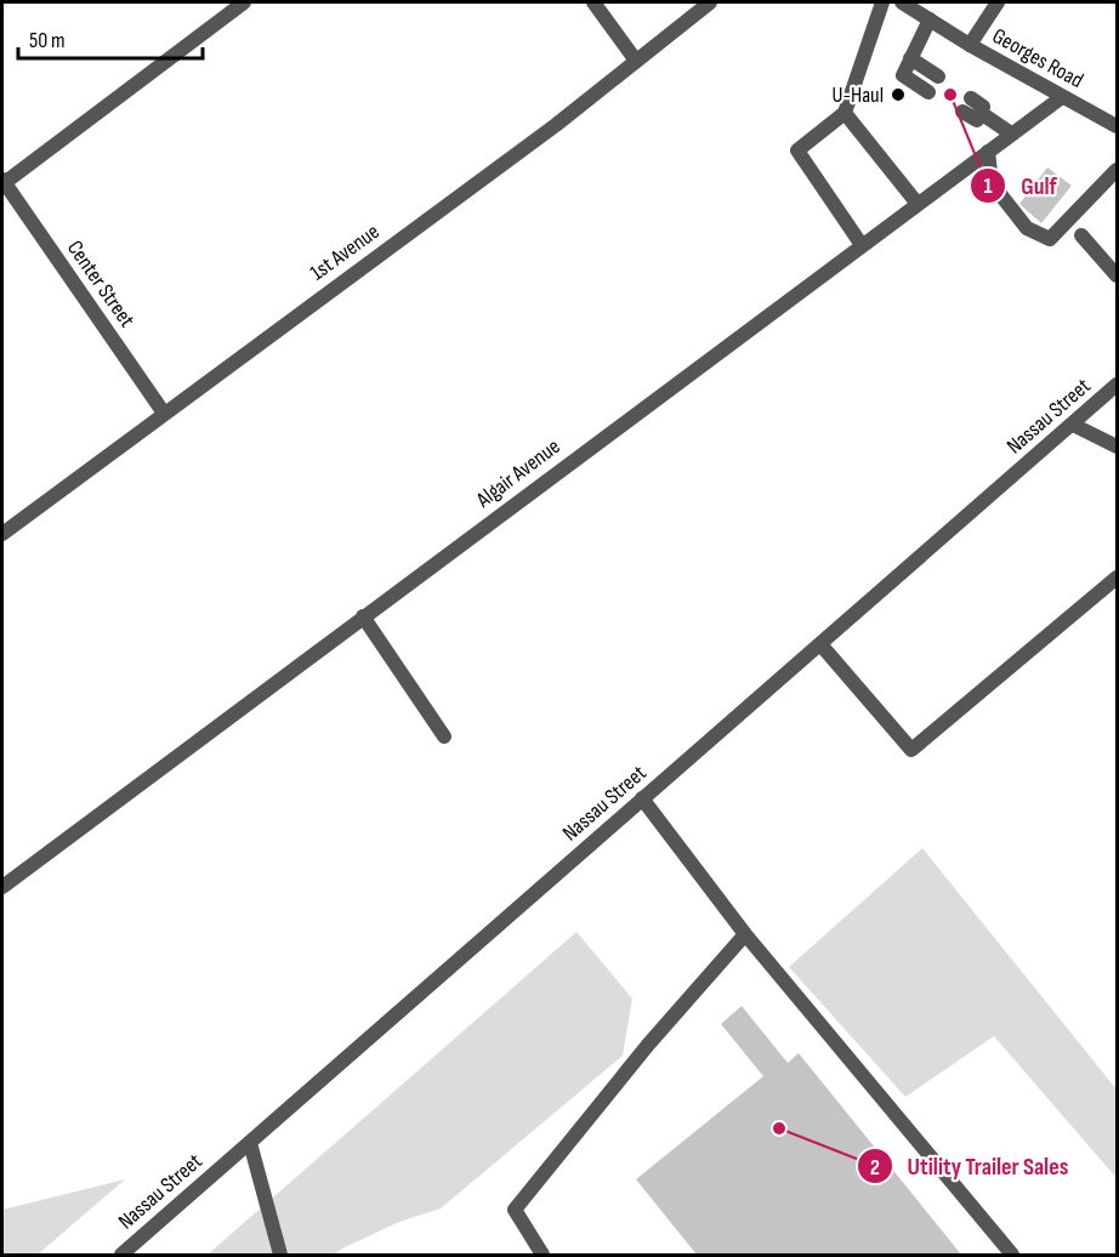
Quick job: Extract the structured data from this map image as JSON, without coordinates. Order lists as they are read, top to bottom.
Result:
{
  "streets": {
    "street": [
      "Georges Road",
      "1st Avenue",
      "Center Street",
      "Nassau Street",
      "Algair Avenue"
    ]
  },
  "crossings": [
    ["Georges Road", "Algair Avenue"],
    ["1st Avenue", "Center Street"]
  ],
  "places": ["U-Haul", "Gulf", "Utility Trailer Sales"],
  "scale_bar": "50 m"
}
